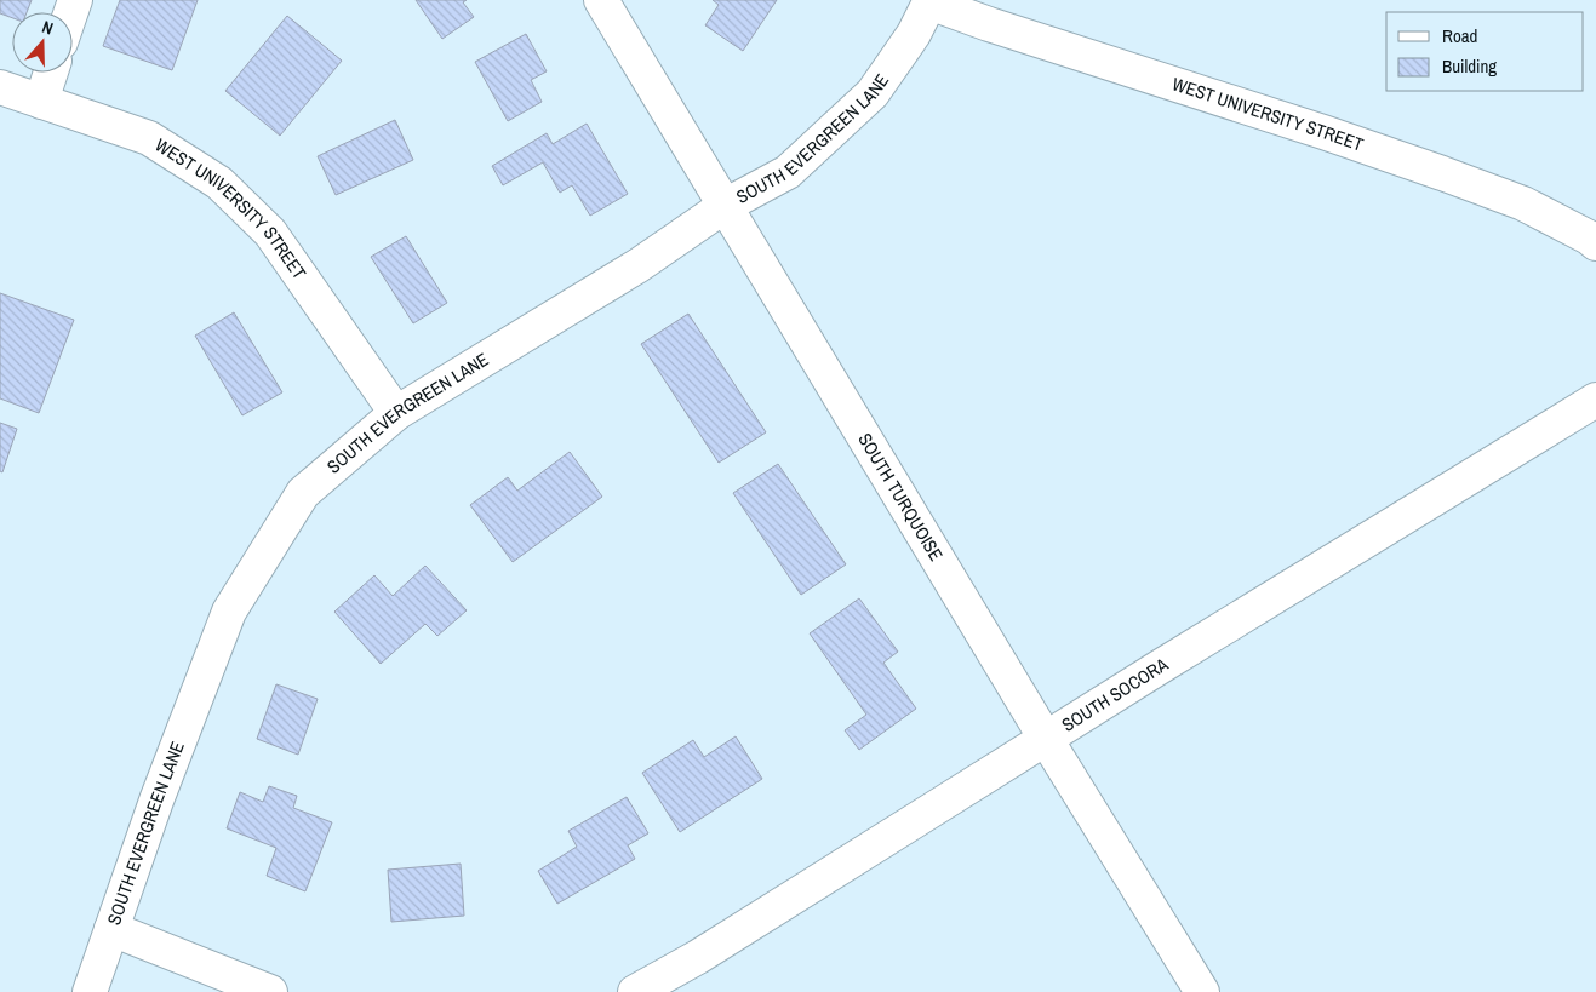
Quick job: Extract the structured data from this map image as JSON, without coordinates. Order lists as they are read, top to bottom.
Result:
{
  "streets": {
    "street": [
      "WEST UNIVERSITY STREET",
      "SOUTH EVERGREEN LANE",
      "SOUTH TURQUOISE",
      "SOUTH SOCORA"
    ]
  },
  "crossings": [
    ["WEST UNIVERSITY STREET", "SOUTH EVERGREEN LANE"],
    ["SOUTH EVERGREEN LANE", "SOUTH TURQUOISE"],
    ["SOUTH TURQUOISE", "SOUTH SOCORA"]
  ],
  "legend": ["Road", "Building"],
  "north": "top"
}
